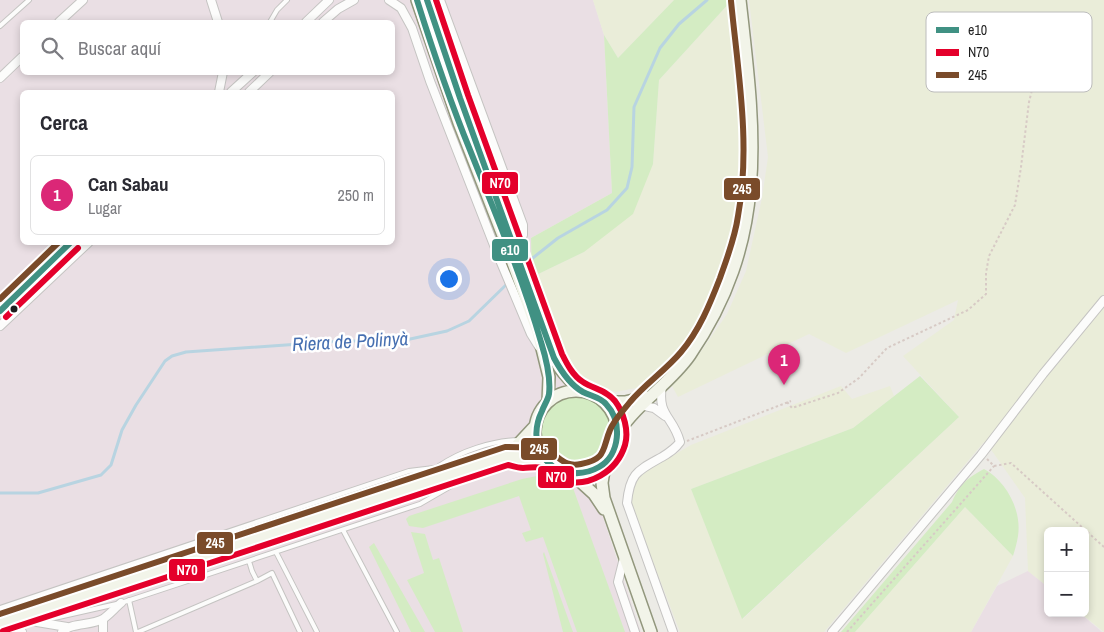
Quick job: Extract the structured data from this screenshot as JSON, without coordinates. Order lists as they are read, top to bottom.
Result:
{
  "water": ["Riera de Polinyà"],
  "lines": ["transit line e10", "transit line N70", "transit line 245"],
  "legend": ["e10", "N70", "245"],
  "page": {
    "search": "Buscar aquí",
    "heading": "Cerca",
    "list": [
      {
        "mark": "1",
        "name": "Can Sabau",
        "note": "Lugar",
        "value": "250 m"
      }
    ],
    "pins": "1",
    "map_buttons": ["+", "−"]
  }
}
